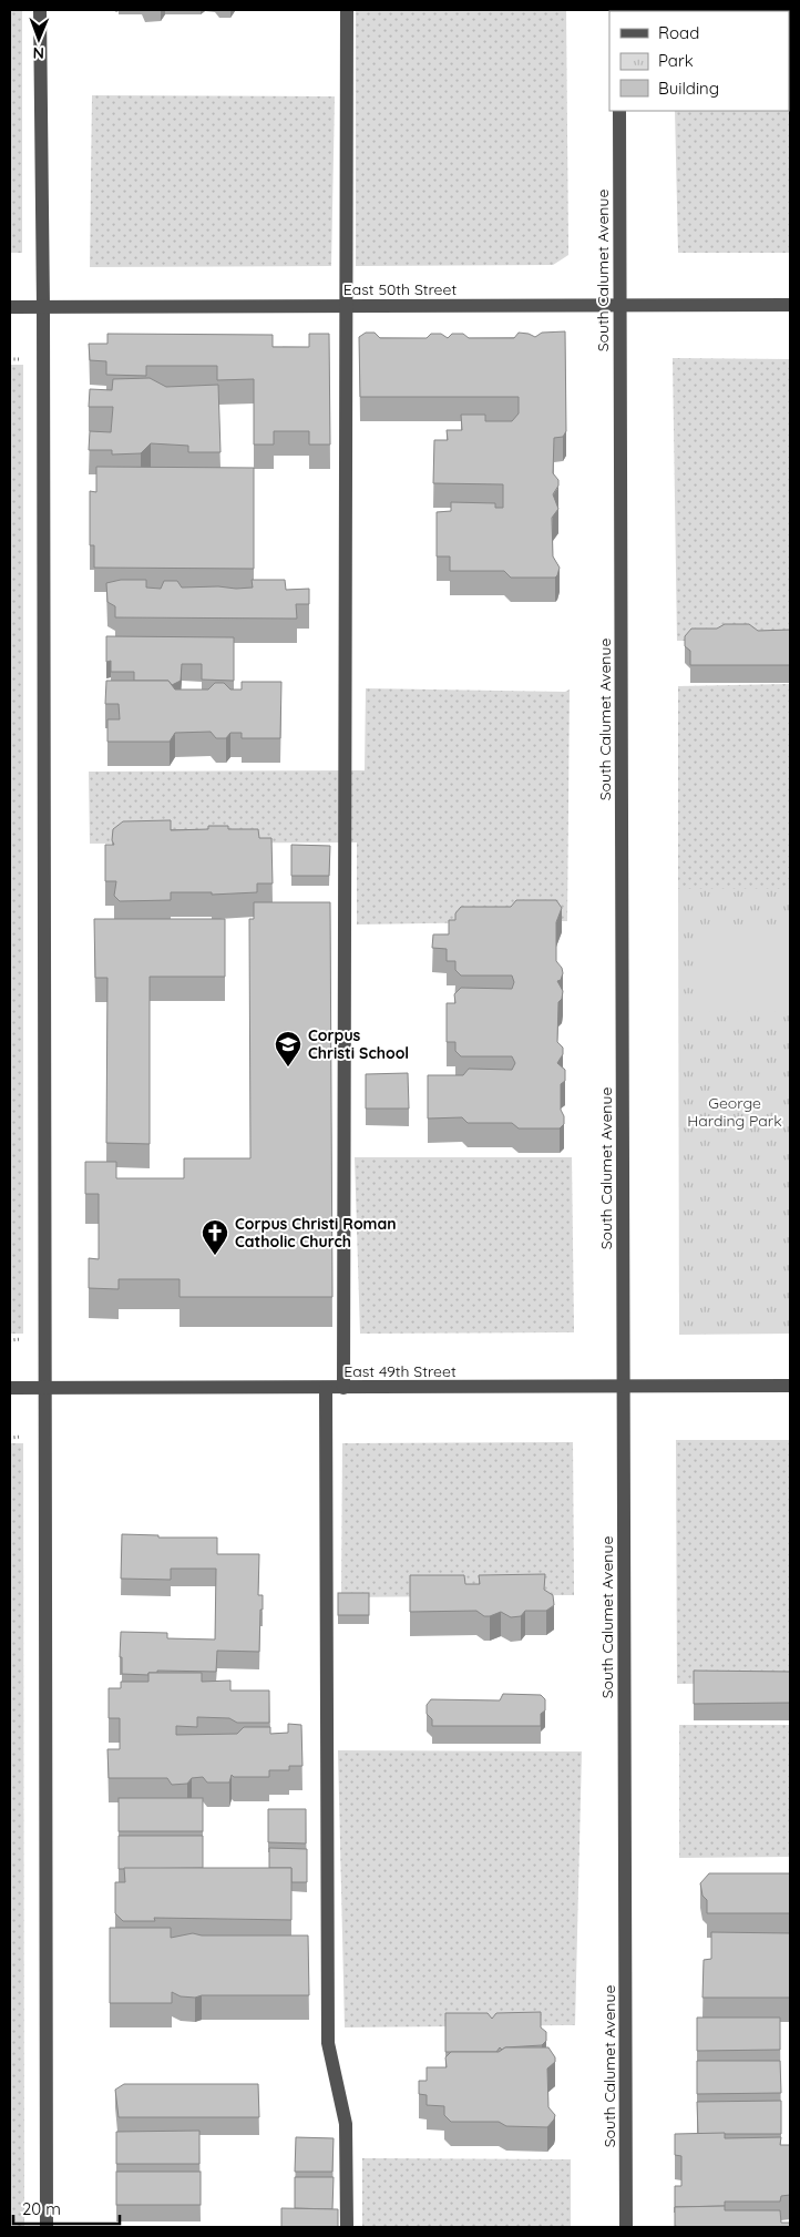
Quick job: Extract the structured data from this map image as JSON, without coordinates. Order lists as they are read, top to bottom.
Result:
{
  "streets": {
    "street": ["South Calumet Avenue", "East 50th Street", "East 49th Street"]
  },
  "crossings": [
    ["South Calumet Avenue", "East 50th Street"],
    ["South Calumet Avenue", "East 49th Street"]
  ],
  "parks": ["George Harding Park"],
  "places": {
    "school or university": ["Corpus Christi School"],
    "church": ["Corpus Christi Roman Catholic Church"]
  },
  "legend": ["Road", "Park", "Building"],
  "scale_bar": "20 m",
  "north": "bottom"
}
